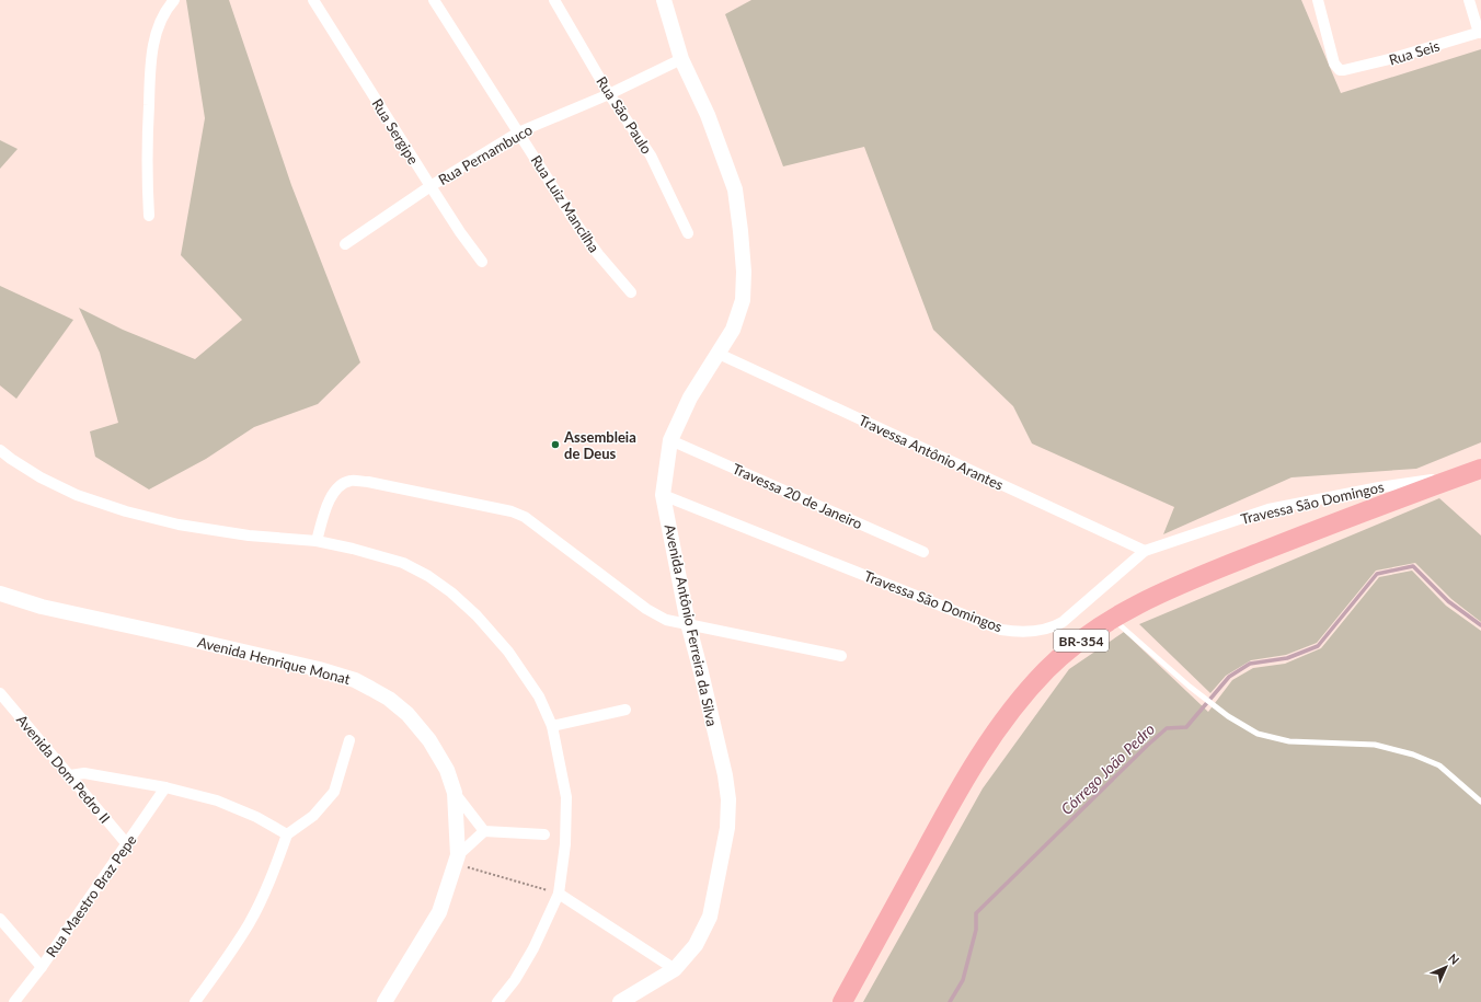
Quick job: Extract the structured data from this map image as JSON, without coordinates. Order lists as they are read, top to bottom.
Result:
{
  "streets": {
    "highway": ["BR-354"],
    "street": [
      "Rua Seis",
      "Rua São Paulo",
      "Rua Sergipe",
      "Rua Pernambuco",
      "Rua Luiz Mancilha",
      "Travessa Antônio Arantes",
      "Travessa 20 de Janeiro",
      "Travessa São Domingos",
      "Avenida Antônio Ferreira da Silva",
      "Avenida Henrique Monat",
      "Avenida Dom Pedro II",
      "Rua Maestro Braz Pepe"
    ]
  },
  "crossings": [
    ["Rua São Paulo", "Rua Pernambuco"],
    ["Rua Sergipe", "Rua Pernambuco"],
    ["Rua Pernambuco", "Rua Luiz Mancilha"],
    ["Rua Pernambuco", "Avenida Antônio Ferreira da Silva"],
    ["Travessa Antônio Arantes", "Travessa São Domingos"],
    ["Travessa Antônio Arantes", "Avenida Antônio Ferreira da Silva"],
    ["Travessa 20 de Janeiro", "Avenida Antônio Ferreira da Silva"],
    ["Travessa São Domingos", "Avenida Antônio Ferreira da Silva"],
    ["Travessa São Domingos", "BR-354"],
    ["Avenida Dom Pedro II", "Rua Maestro Braz Pepe"]
  ],
  "water": ["Córrego João Pedro"],
  "places": ["Assembleia de Deus"],
  "north": "top right"
}
